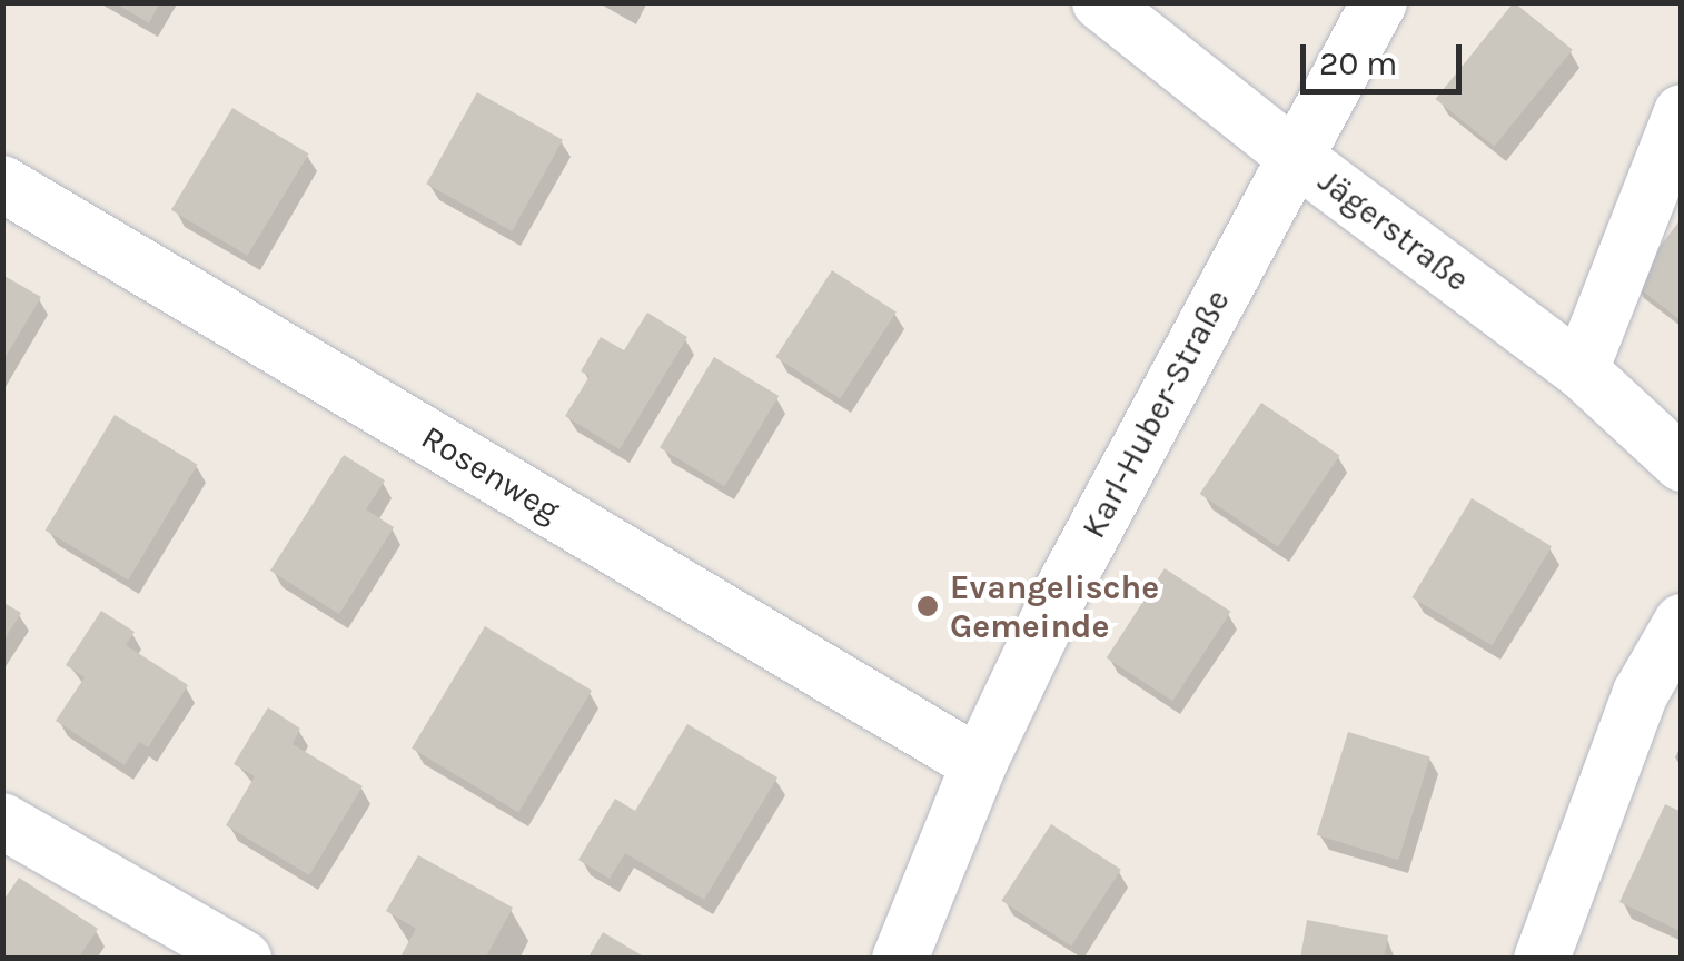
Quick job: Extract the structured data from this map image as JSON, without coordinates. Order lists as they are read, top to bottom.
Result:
{
  "streets": {
    "street": ["Jägerstraße", "Karl-Huber-Straße", "Rosenweg"]
  },
  "crossings": [
    ["Jägerstraße", "Karl-Huber-Straße"],
    ["Karl-Huber-Straße", "Rosenweg"]
  ],
  "places": ["Evangelische Gemeinde"],
  "scale_bar": "20 m"
}
